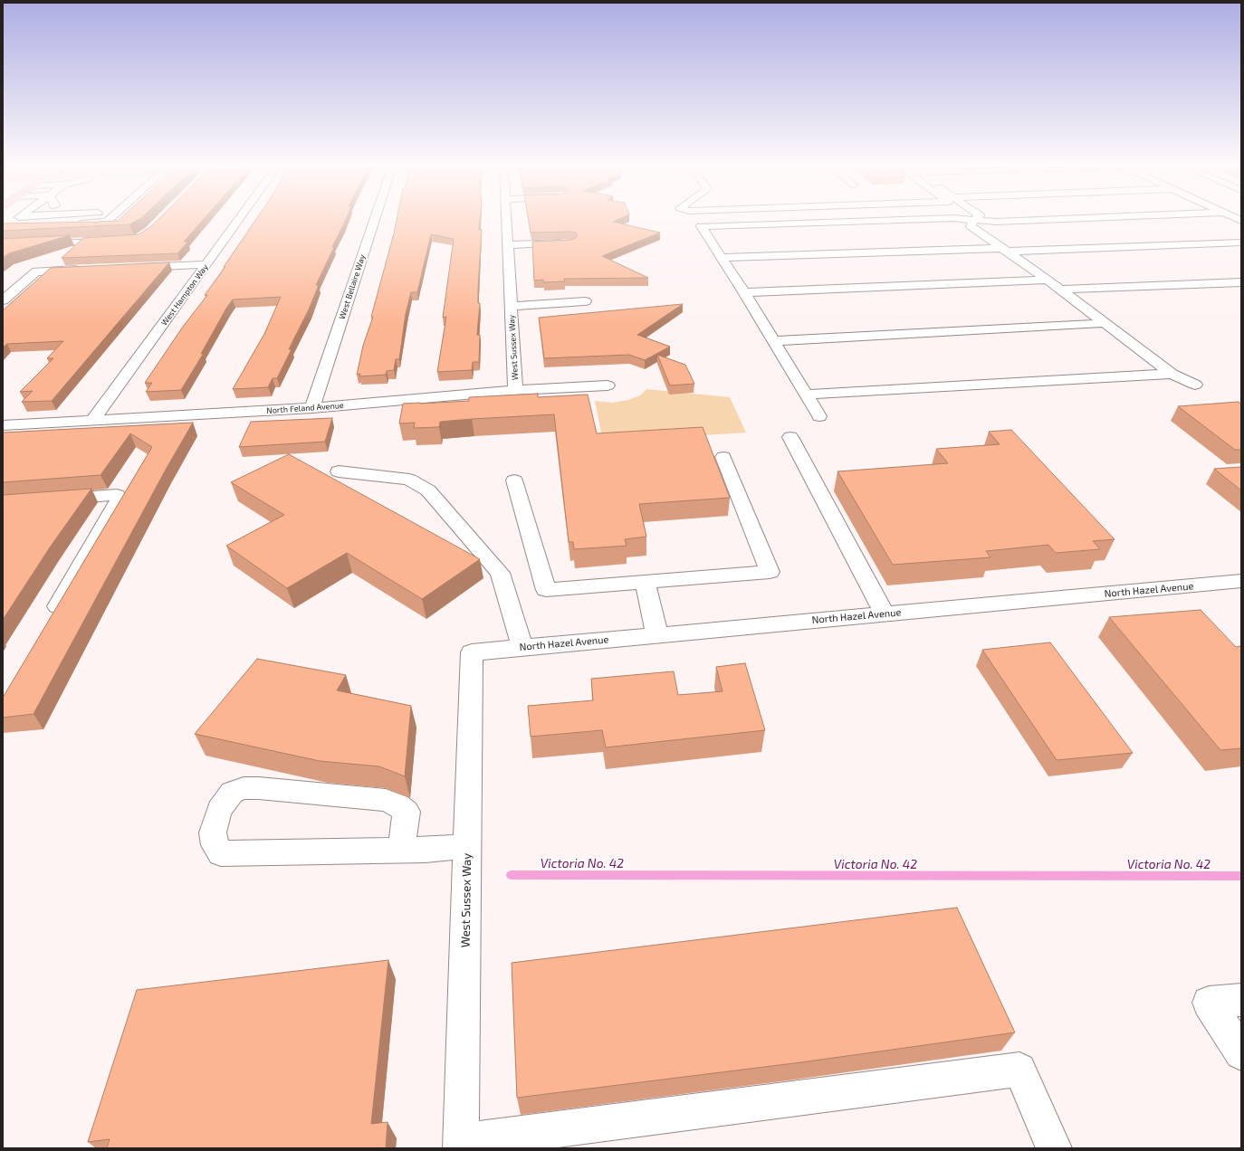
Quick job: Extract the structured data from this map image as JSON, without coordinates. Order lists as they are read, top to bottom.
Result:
{
  "streets": {
    "street": [
      "West Bellaire Way",
      "West Hampton Way",
      "West Sussex Way",
      "North Feland Avenue",
      "North Hazel Avenue"
    ]
  },
  "crossings": [
    ["West Bellaire Way", "North Feland Avenue"],
    ["West Hampton Way", "North Feland Avenue"],
    ["West Sussex Way", "North Feland Avenue"],
    ["West Sussex Way", "North Hazel Avenue"]
  ],
  "water": ["Victoria No. 42"]
}
